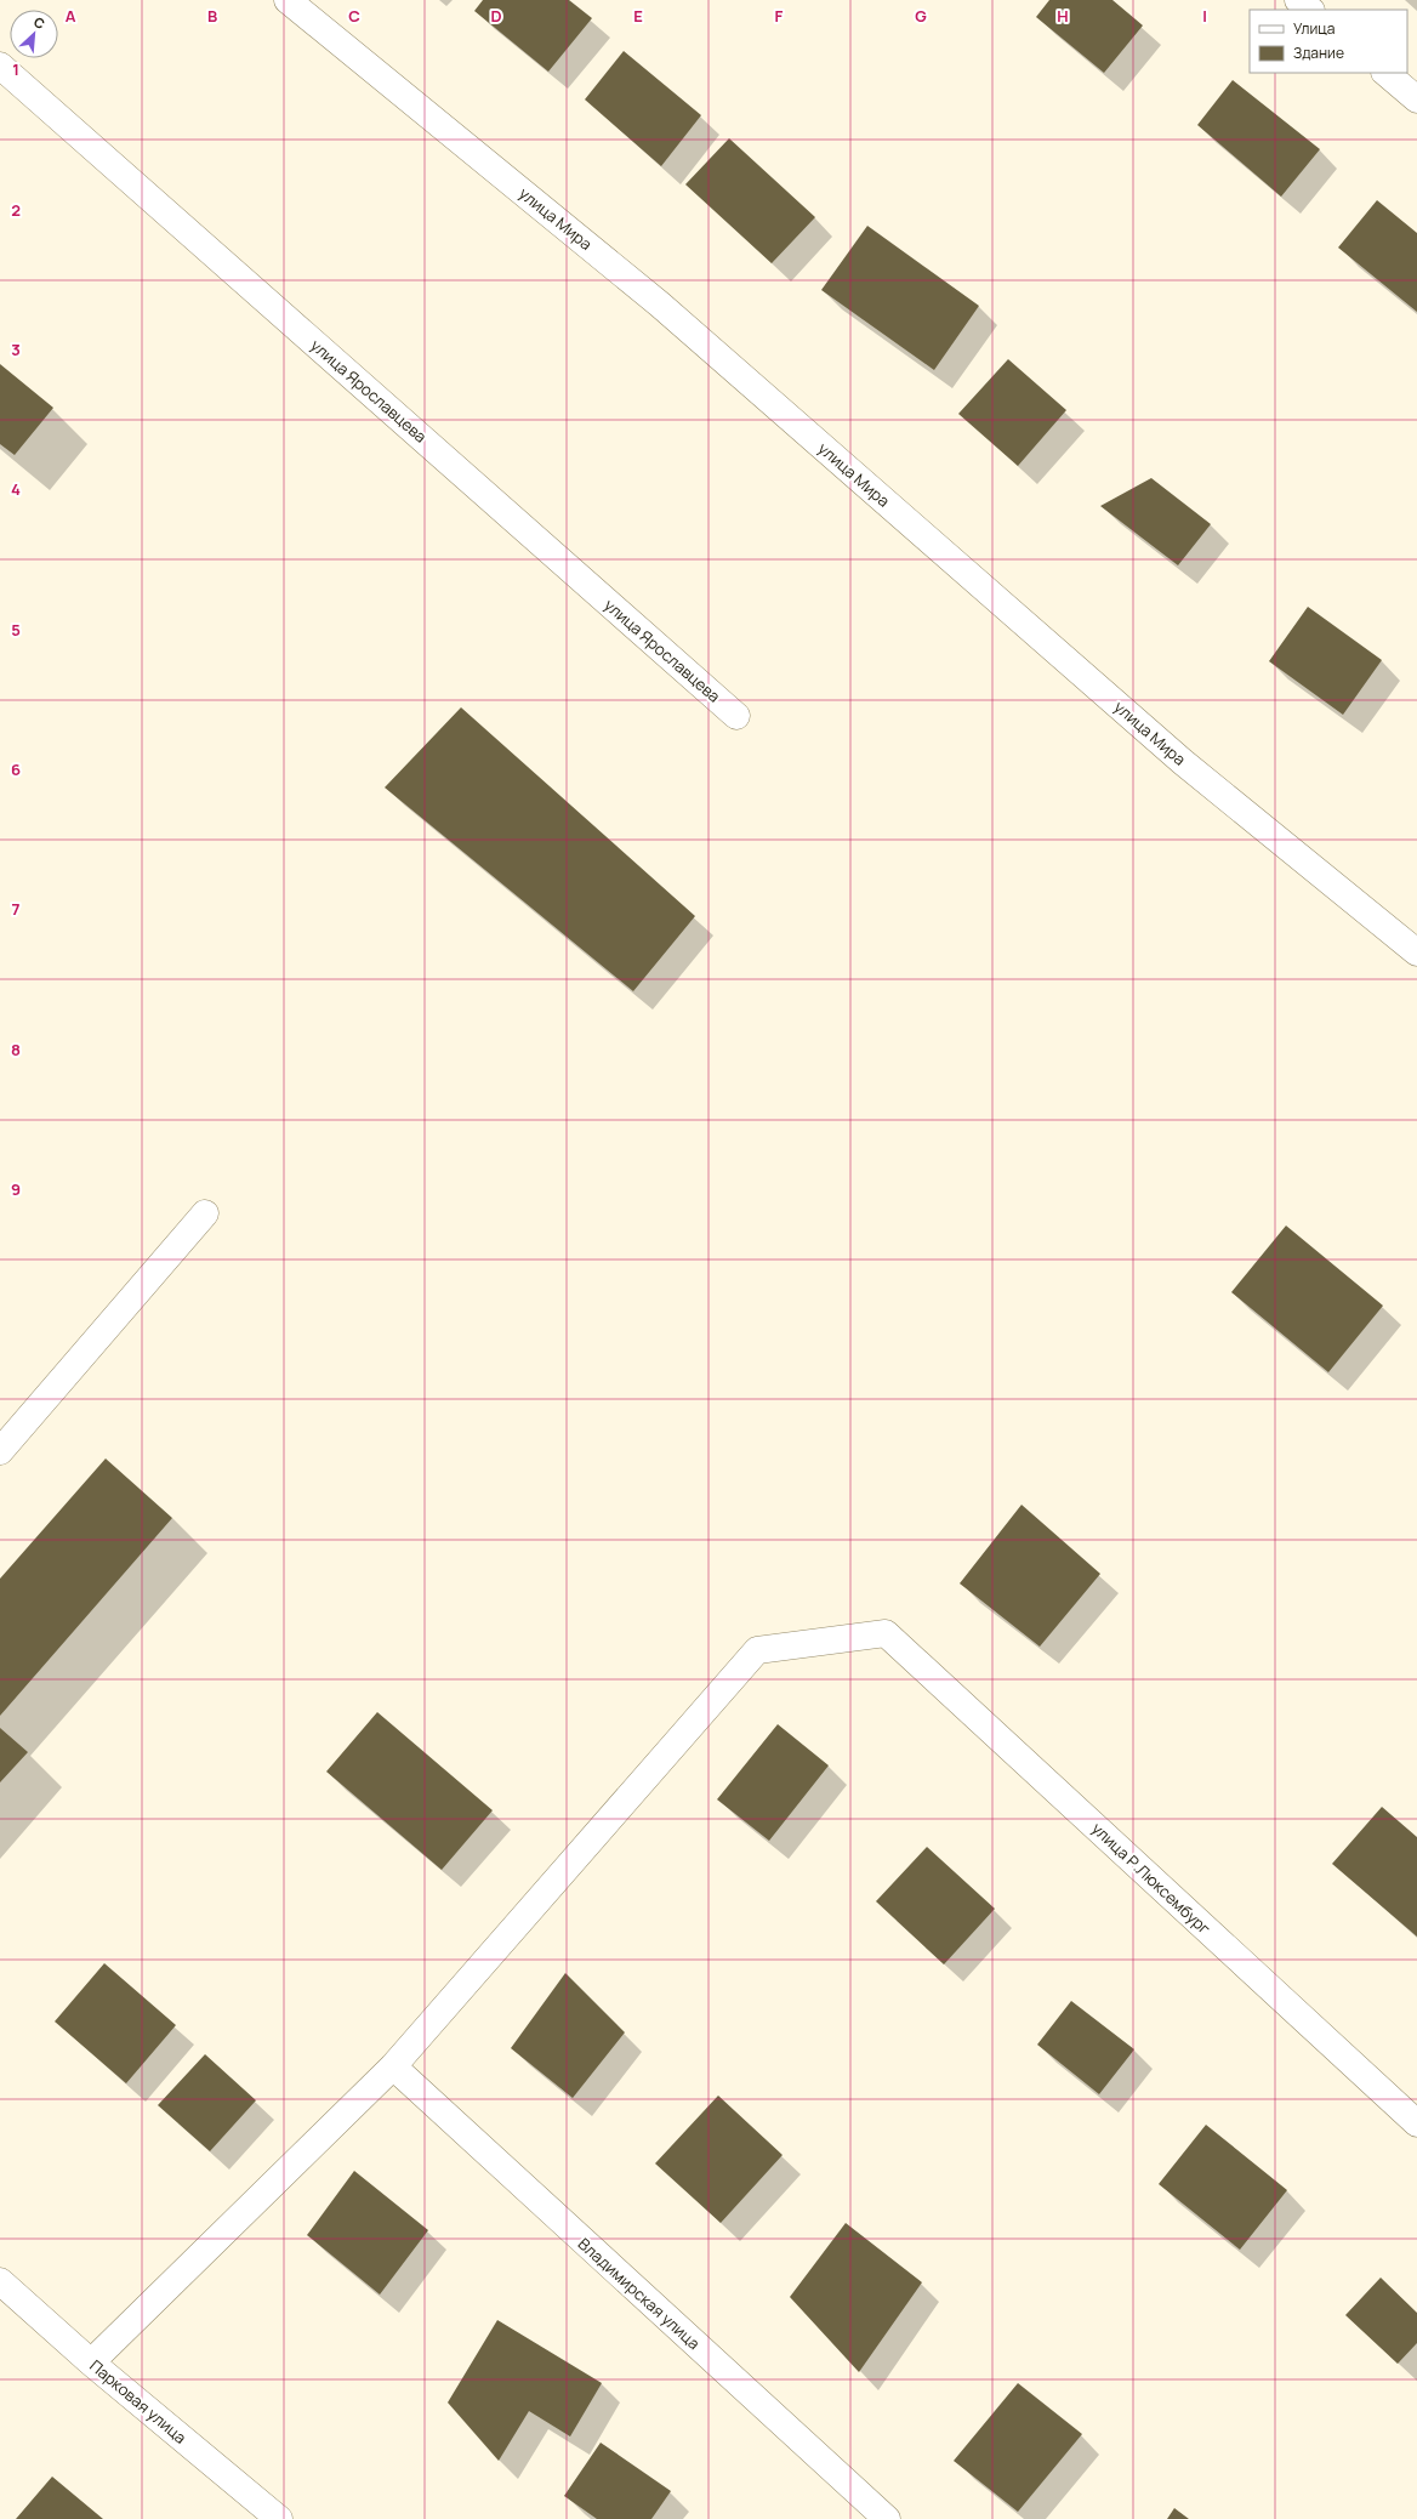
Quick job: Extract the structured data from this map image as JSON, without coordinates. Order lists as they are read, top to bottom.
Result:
{
  "streets": {
    "street": [
      "улица Мира",
      "улица Ярославцева",
      "улица Р.Люксембург",
      "Владимирская улица",
      "Парковая улица"
    ]
  },
  "crossings": [
    ["улица Р.Люксембург", "Владимирская улица"]
  ],
  "legend": ["Улица", "Здание"],
  "north": "top right",
  "grid": {
    "columns": [
      "A",
      "B",
      "C",
      "D",
      "E",
      "F",
      "G",
      "H",
      "I"
    ],
    "rows": [
      "1",
      "2",
      "3",
      "4",
      "5",
      "6",
      "7",
      "8",
      "9"
    ]
  }
}
